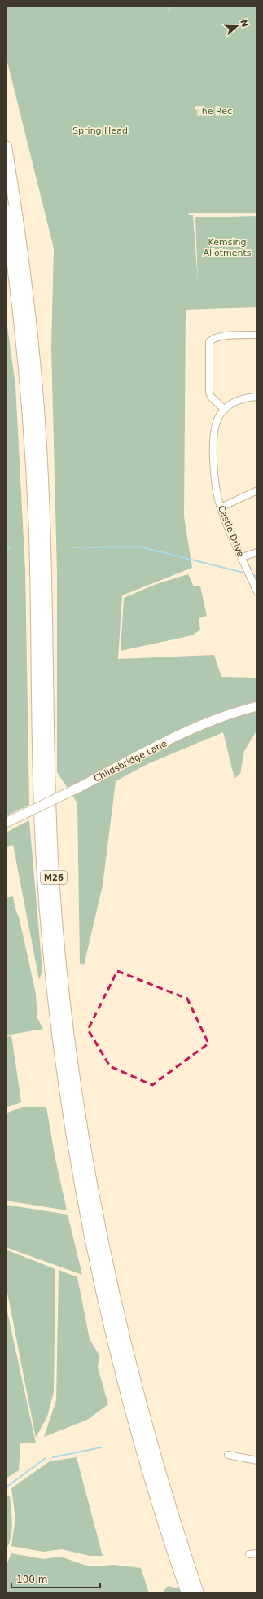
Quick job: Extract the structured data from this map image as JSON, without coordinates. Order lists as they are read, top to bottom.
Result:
{
  "streets": {
    "highway": ["M26"],
    "street": ["Castle Drive", "Childsbridge Lane"]
  },
  "parks": ["The Rec", "Spring Head", "Kemsing Allotments"],
  "scale_bar": "100 m",
  "north": "right"
}
